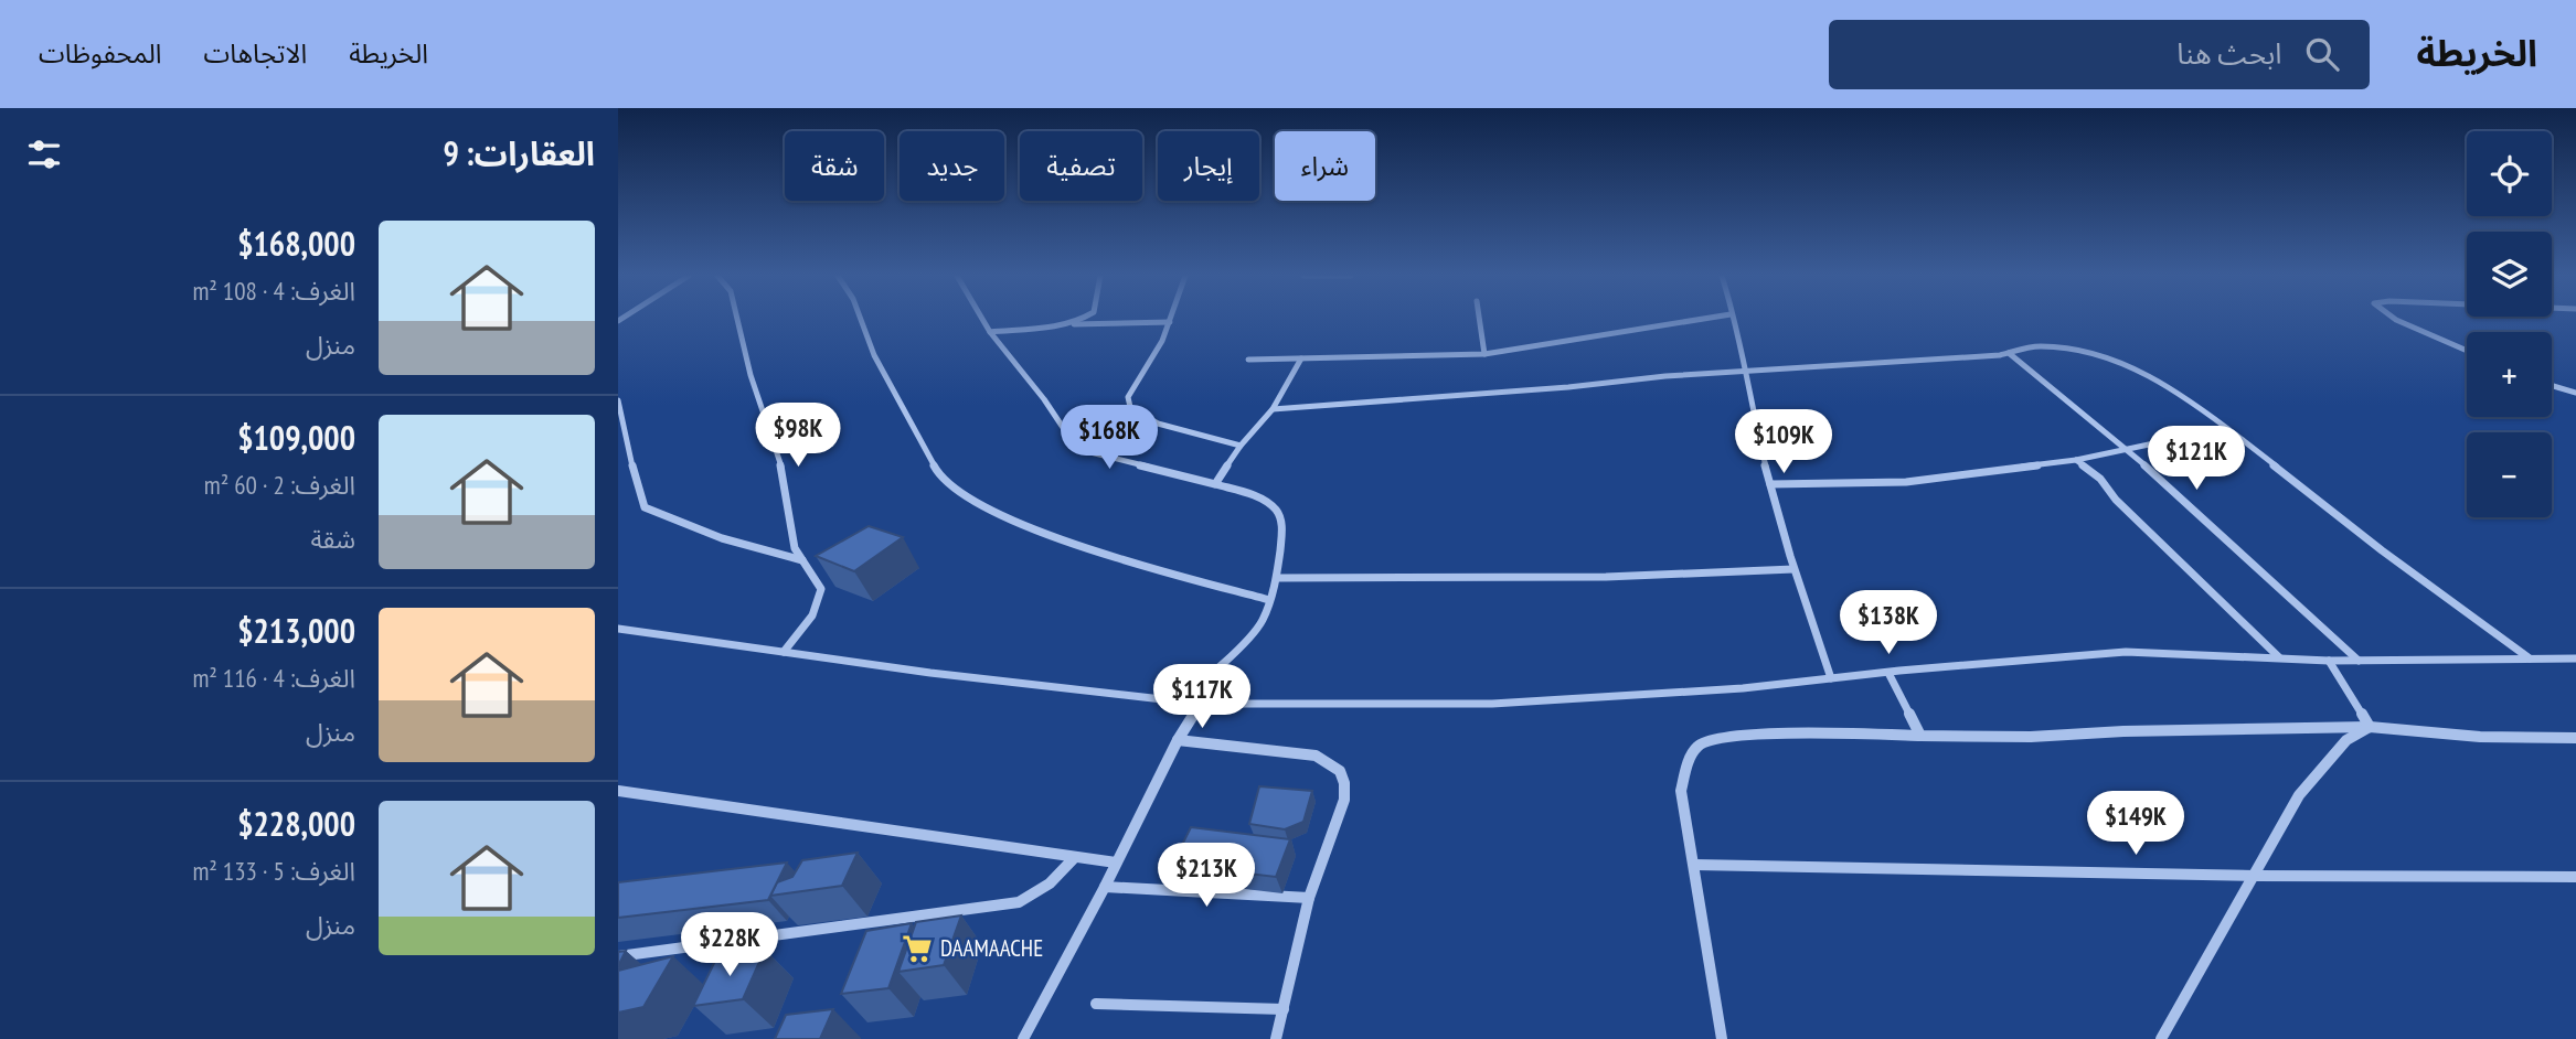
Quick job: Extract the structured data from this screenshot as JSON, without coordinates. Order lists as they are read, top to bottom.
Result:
{
  "places": {
    "supermarket": ["DAAMAACHE"]
  },
  "page": {
    "header": "الخريطة",
    "search": "ابحث هنا",
    "nav": ["الخريطة", "الاتجاهات", "المحفوظات"],
    "heading": "العقارات: 9",
    "map_buttons": ["+", "−"],
    "chip": [
      "شراء",
      "إيجار",
      "تصفية",
      "جديد",
      "شقة"
    ],
    "list": [
      {
        "name": "$168,000",
        "note": "الغرف: 4 · 108 m² · منزل"
      },
      {
        "name": "$109,000",
        "note": "الغرف: 2 · 60 m² · شقة"
      },
      {
        "name": "$213,000",
        "note": "الغرف: 4 · 116 m² · منزل"
      },
      {
        "name": "$228,000",
        "note": "الغرف: 5 · 133 m² · منزل"
      }
    ],
    "price": [
      "$98K",
      "$168K",
      "$109K",
      "$121K",
      "$138K",
      "$117K",
      "$149K",
      "$213K",
      "$228K"
    ]
  }
}
